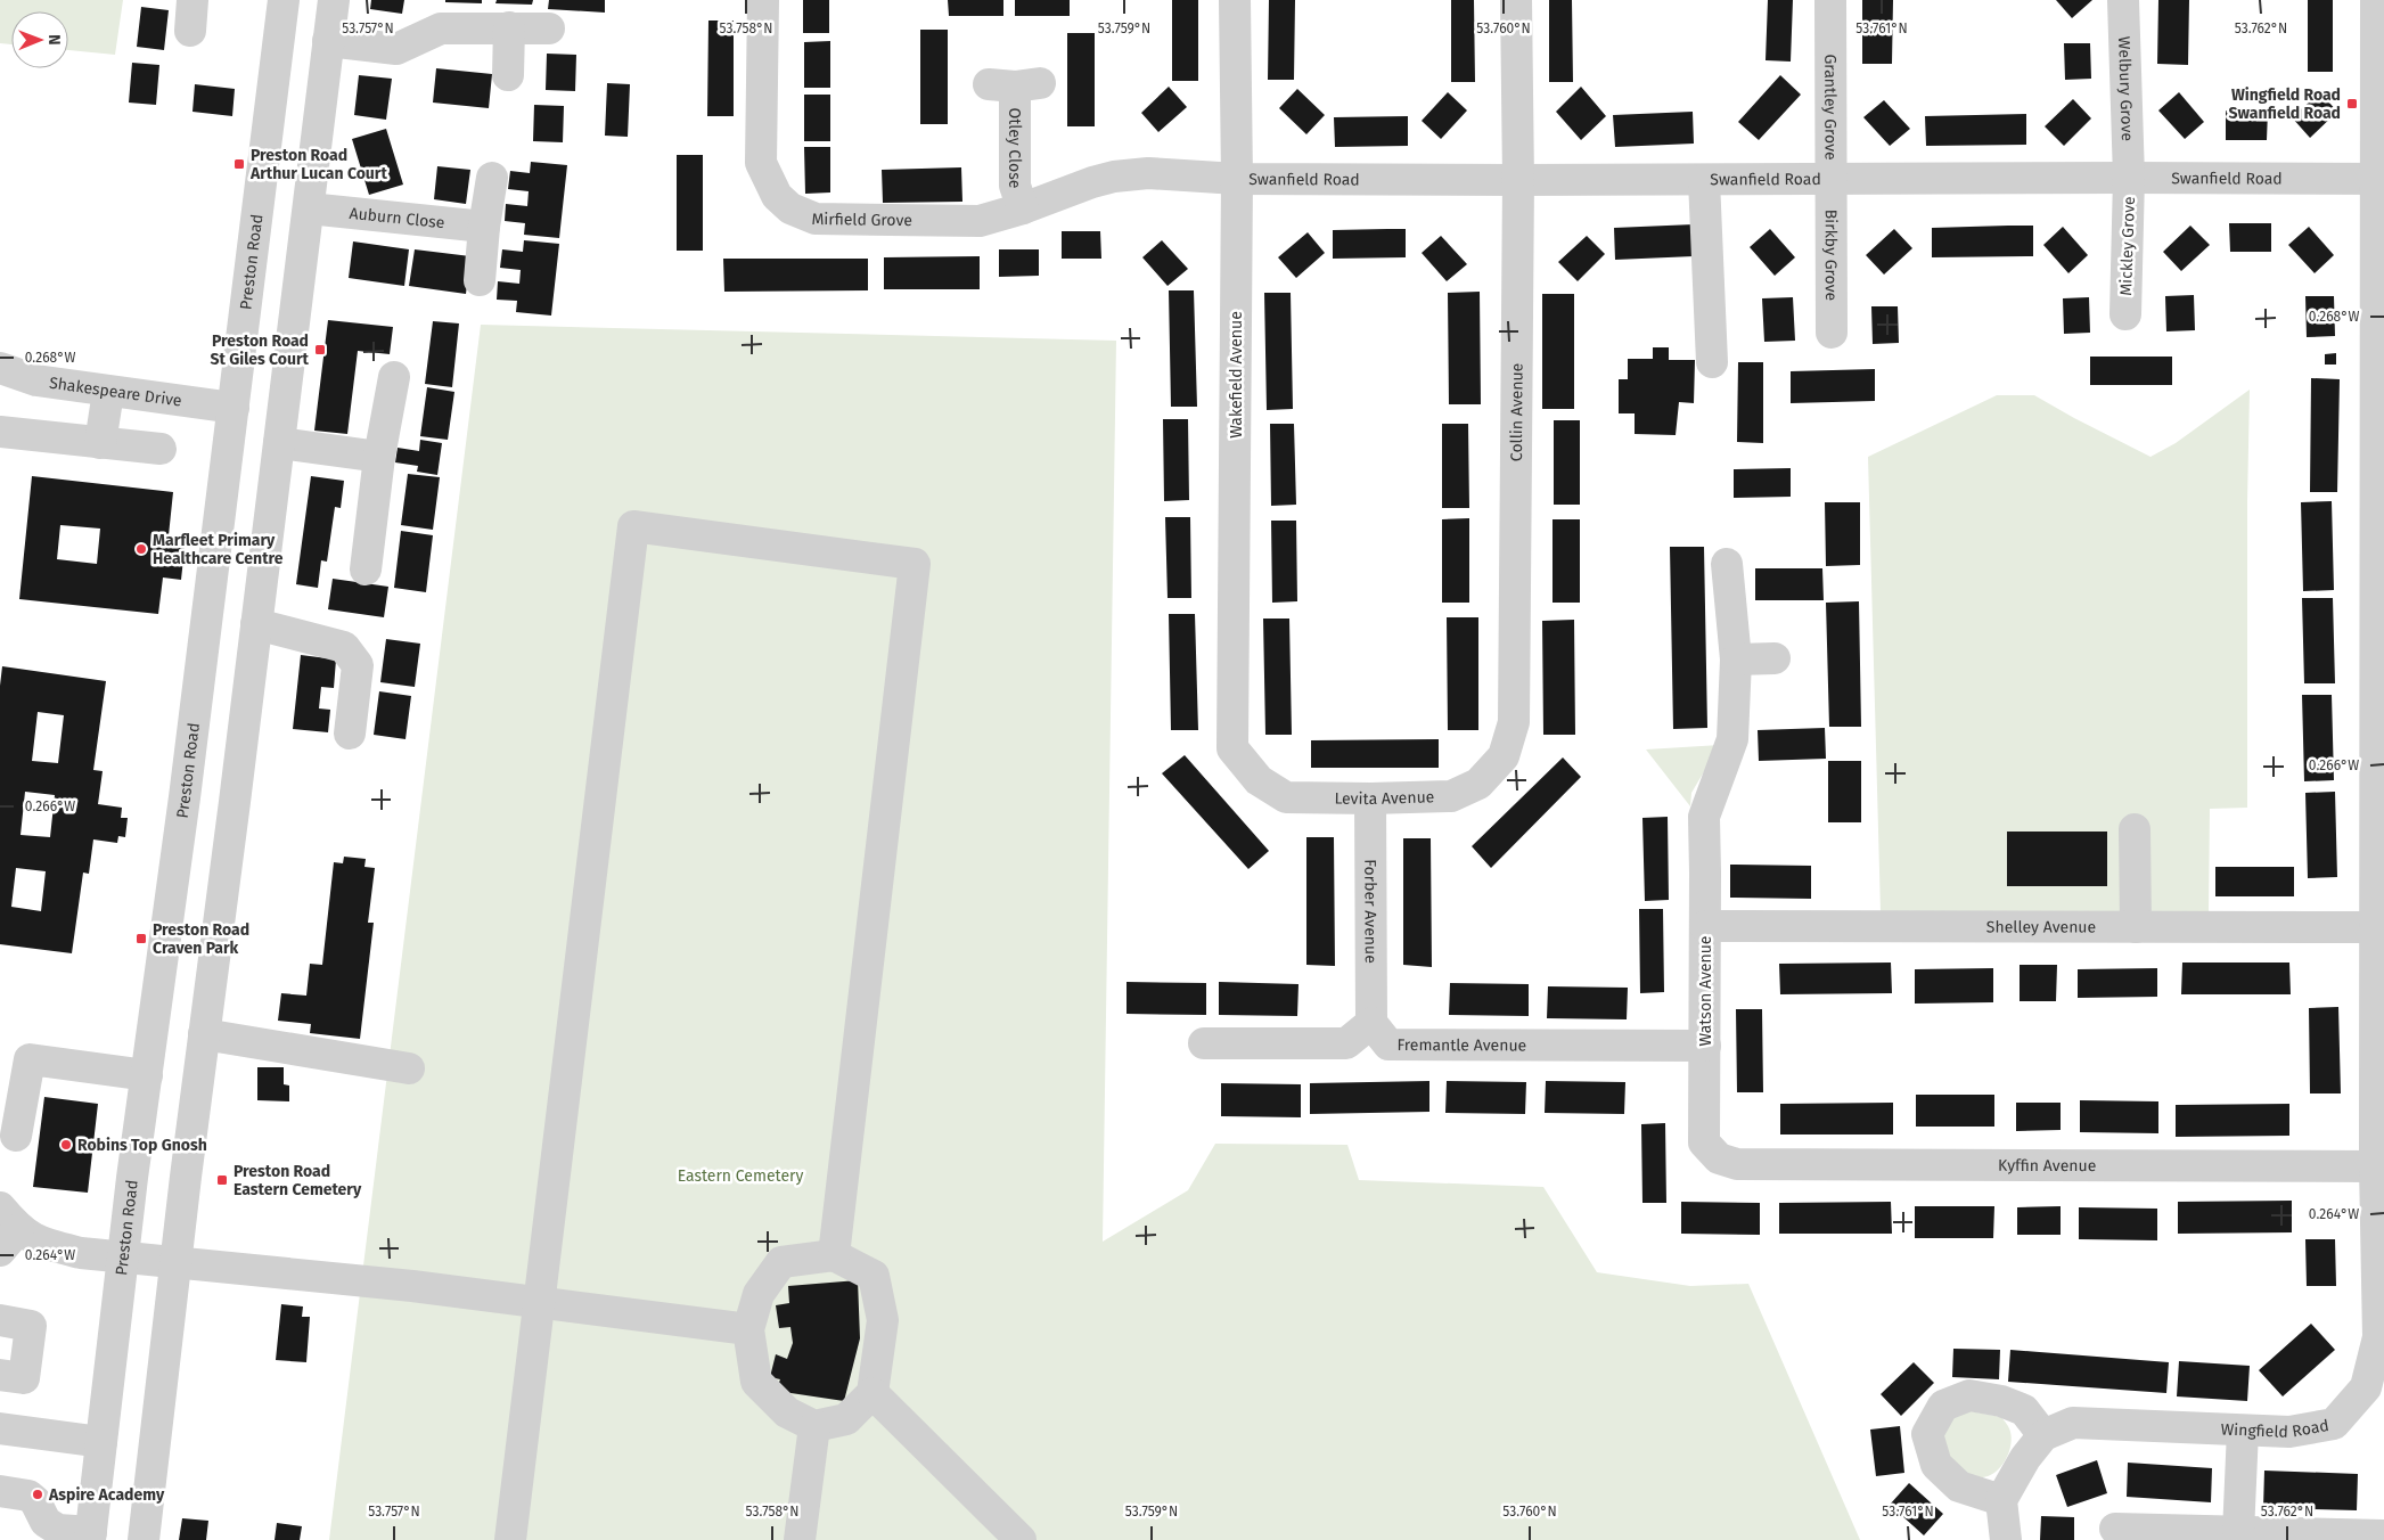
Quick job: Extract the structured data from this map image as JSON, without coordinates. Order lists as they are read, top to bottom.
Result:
{
  "streets": {
    "street": [
      "Welbury Grove",
      "Grantley Grove",
      "Otley Close",
      "Swanfield Road",
      "Auburn Close",
      "Mirfield Grove",
      "Mickley Grove",
      "Birkby Grove",
      "Preston Road",
      "Wakefield Avenue",
      "Shakespeare Drive",
      "Collin Avenue",
      "Levita Avenue",
      "Forber Avenue",
      "Shelley Avenue",
      "Watson Avenue",
      "Fremantle Avenue",
      "Kyffin Avenue",
      "Wingfield Road"
    ]
  },
  "crossings": [
    ["Welbury Grove", "Swanfield Road"],
    ["Welbury Grove", "Mickley Grove"],
    ["Grantley Grove", "Swanfield Road"],
    ["Grantley Grove", "Birkby Grove"],
    ["Otley Close", "Mirfield Grove"],
    ["Swanfield Road", "Mirfield Grove"],
    ["Swanfield Road", "Mickley Grove"],
    ["Swanfield Road", "Birkby Grove"],
    ["Swanfield Road", "Wakefield Avenue"],
    ["Swanfield Road", "Collin Avenue"],
    ["Swanfield Road", "Wingfield Road"],
    ["Preston Road", "Shakespeare Drive"],
    ["Wakefield Avenue", "Levita Avenue"],
    ["Collin Avenue", "Levita Avenue"],
    ["Levita Avenue", "Forber Avenue"],
    ["Forber Avenue", "Fremantle Avenue"],
    ["Shelley Avenue", "Watson Avenue"],
    ["Shelley Avenue", "Wingfield Road"],
    ["Watson Avenue", "Fremantle Avenue"],
    ["Watson Avenue", "Kyffin Avenue"],
    ["Kyffin Avenue", "Wingfield Road"]
  ],
  "parks": ["Eastern Cemetery"],
  "places": {
    "transit": [
      "Wingfield Road Swanfield Road",
      "Preston Road Arthur Lucan Court",
      "Preston Road St Giles Court",
      "Preston Road Craven Park",
      "Preston Road Eastern Cemetery"
    ],
    "other": ["Marfleet Primary Healthcare Centre", "Robins Top Gnosh", "Aspire Academy"]
  },
  "north": "right",
  "coordinates": [
    "53.757°N",
    "53.758°N",
    "53.759°N",
    "53.760°N",
    "53.761°N",
    "53.762°N",
    "0.268°W",
    "0.266°W",
    "0.264°W"
  ]
}
